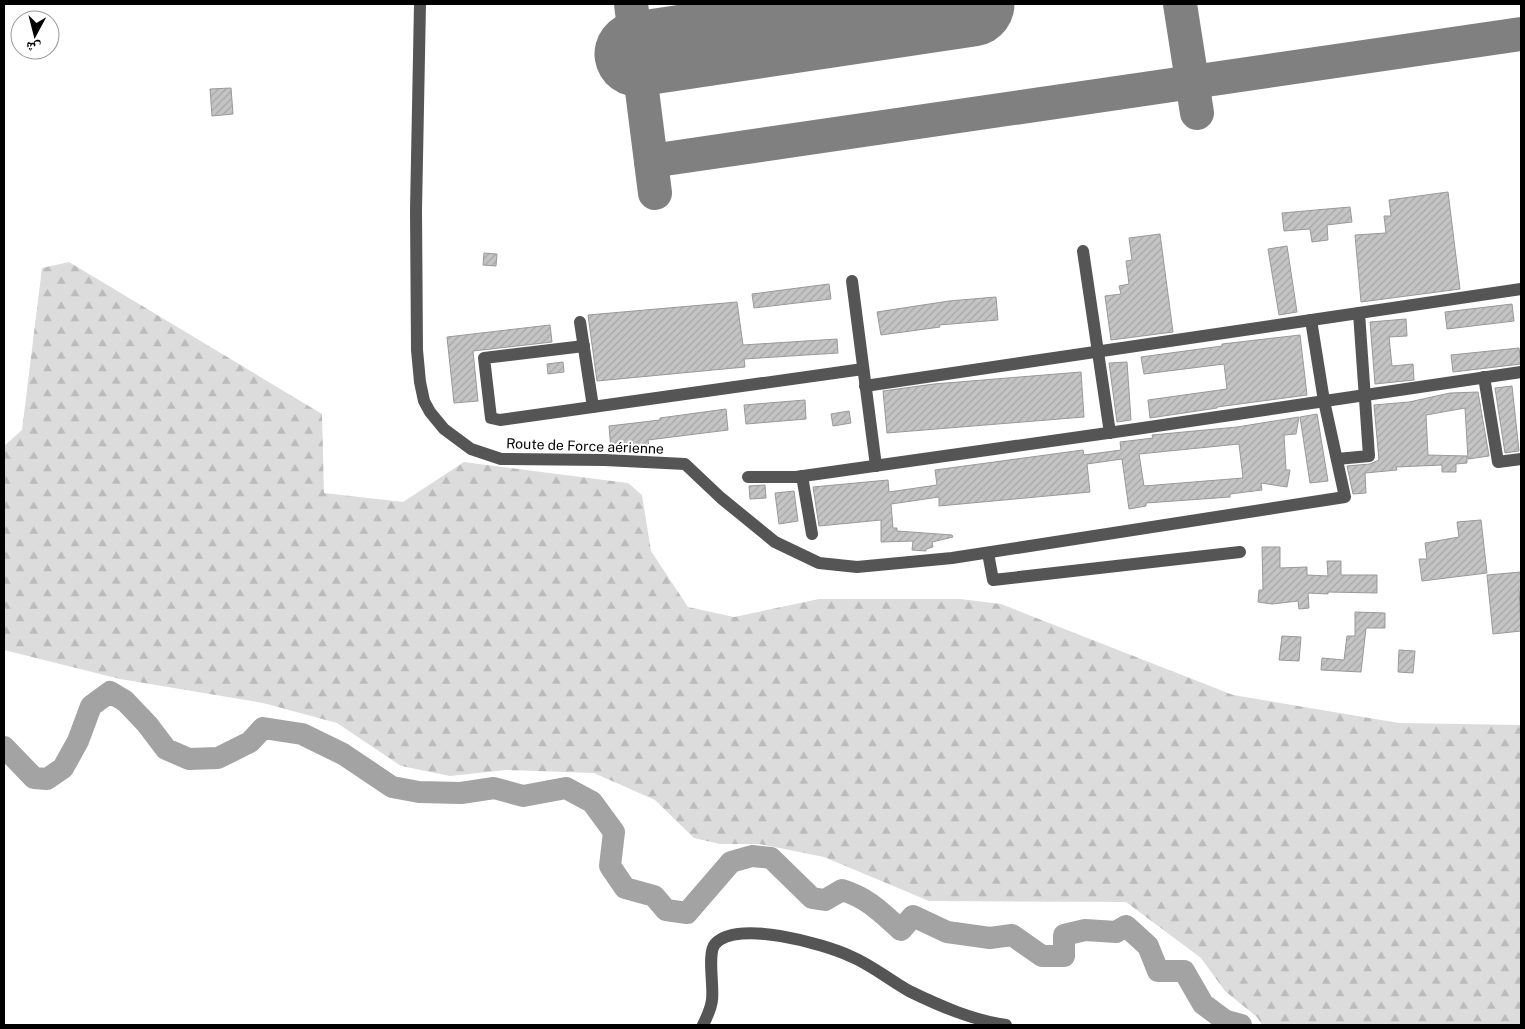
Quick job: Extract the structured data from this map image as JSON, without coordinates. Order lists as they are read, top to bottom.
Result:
{
  "streets": {
    "street": ["Route de Force aérienne"]
  },
  "north": "bottom"
}
